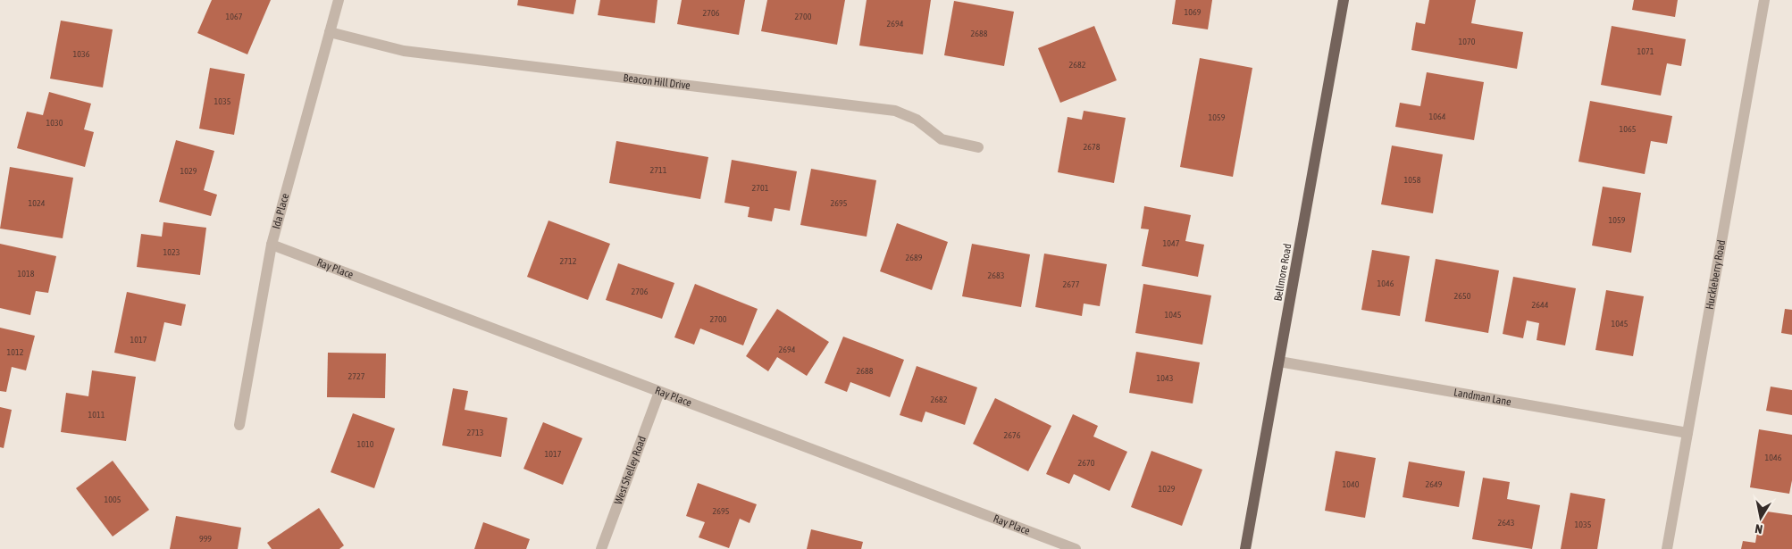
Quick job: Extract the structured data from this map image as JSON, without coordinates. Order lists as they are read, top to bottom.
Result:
{
  "streets": {
    "main road": ["Bellmore Road"],
    "street": [
      "Beacon Hill Drive",
      "Ida Place",
      "Ray Place",
      "Huckleberry Road",
      "Landman Lane",
      "West Shelley Road"
    ]
  },
  "crossings": [
    ["Beacon Hill Drive", "Ida Place"],
    ["Ida Place", "Ray Place"],
    ["Ray Place", "West Shelley Road"],
    ["Bellmore Road", "Landman Lane"],
    ["Huckleberry Road", "Landman Lane"]
  ],
  "house_numbers": [
    "1069",
    "2706",
    "1067",
    "2700",
    "2694",
    "2688",
    "1070",
    "1071",
    "1036",
    "2682",
    "1035",
    "1064",
    "1059",
    "1030",
    "1065",
    "2678",
    "2711",
    "1029",
    "1058",
    "2701",
    "1024",
    "2695",
    "1059",
    "1047",
    "1023",
    "2689",
    "2712",
    "1018",
    "2683",
    "1046",
    "2677",
    "2706",
    "2650",
    "2644",
    "1045",
    "2700",
    "1045",
    "1017",
    "2694",
    "1012",
    "2688",
    "2727",
    "1043",
    "2682",
    "1011",
    "2713",
    "2676",
    "1010",
    "1017",
    "1046",
    "2670",
    "1040",
    "2649",
    "1029",
    "1005",
    "2695",
    "2643",
    "1035",
    "999"
  ],
  "north": "bottom"
}
